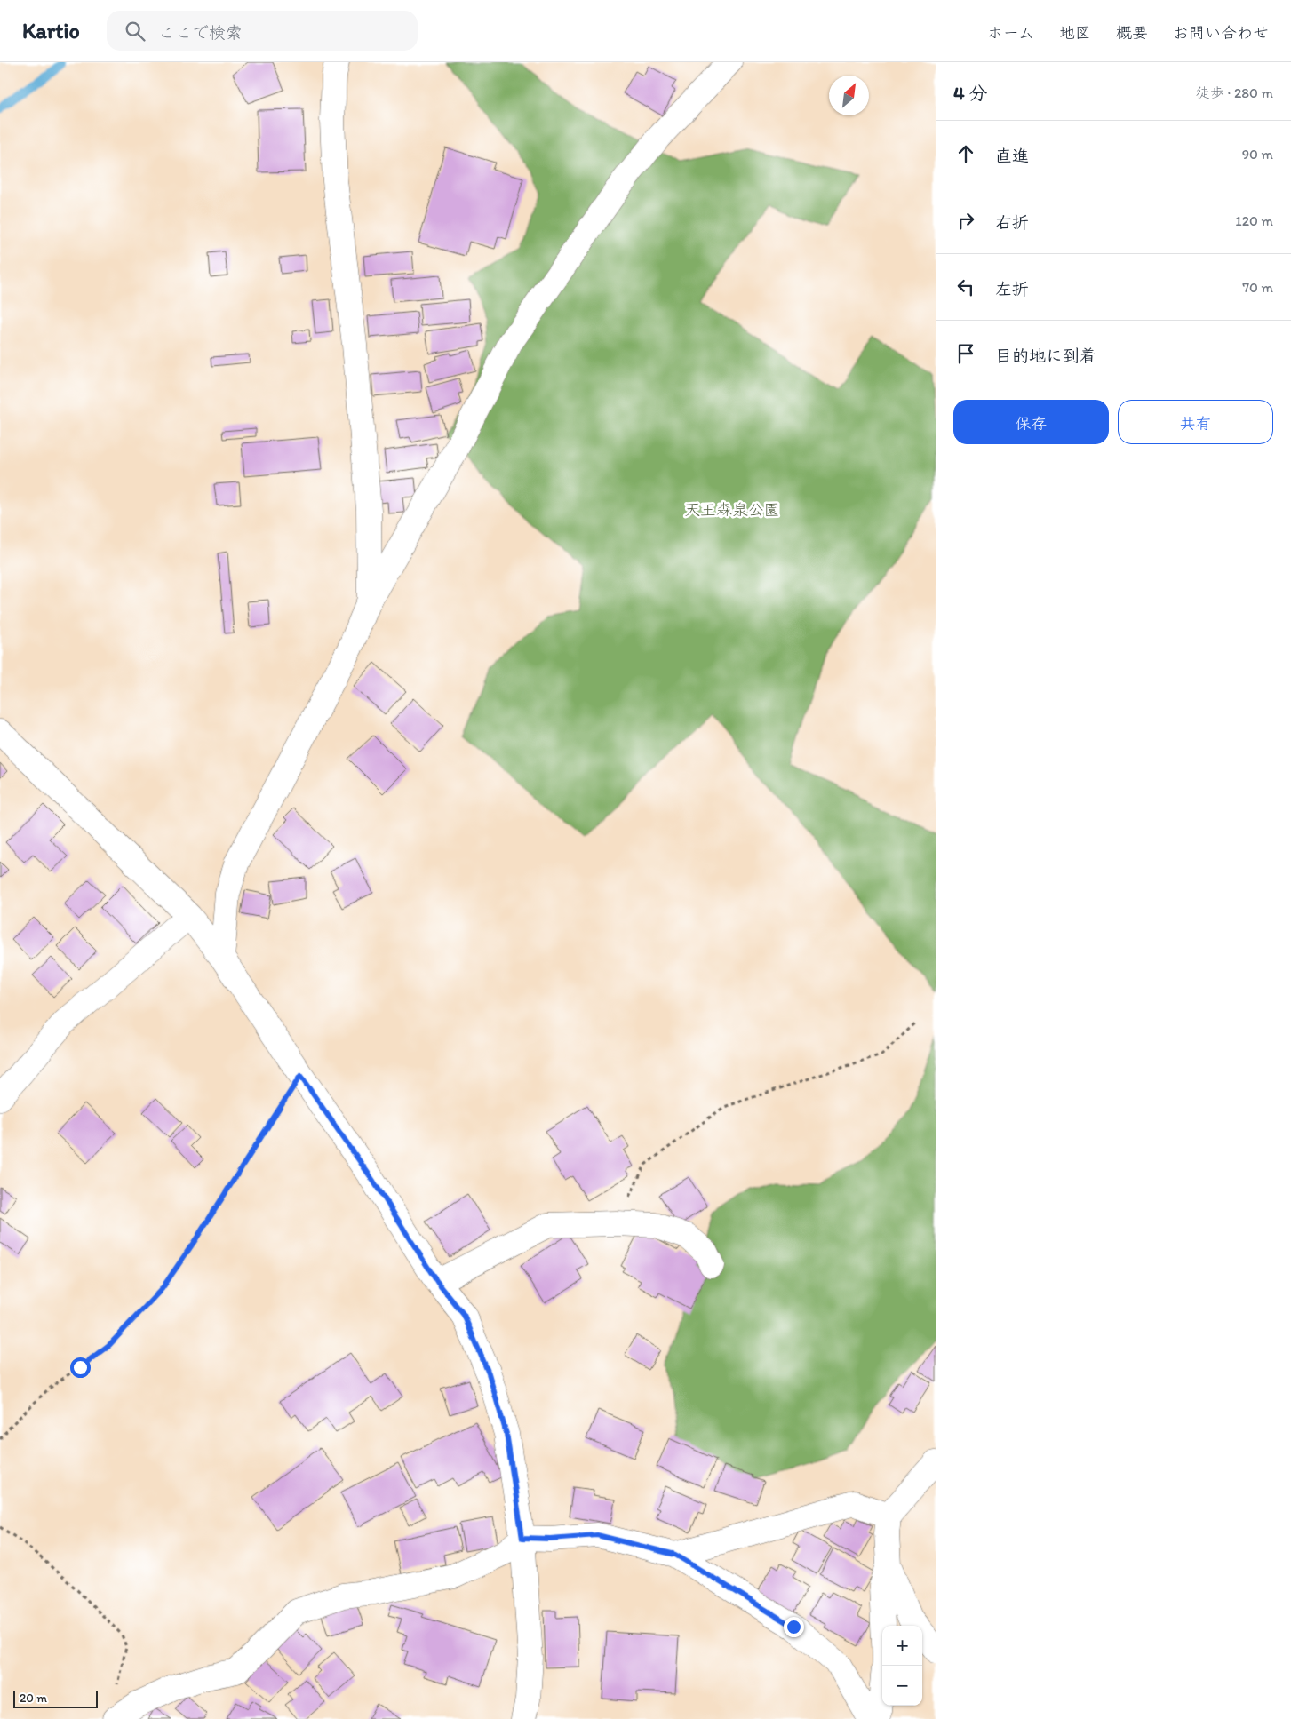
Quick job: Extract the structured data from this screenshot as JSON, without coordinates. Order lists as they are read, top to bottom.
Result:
{
  "parks": ["天王森泉公園"],
  "scale_bar": "20 m",
  "north": "top right",
  "page": {
    "header": "Kartio",
    "search": "ここで検索",
    "nav": [
      "ホーム",
      "地図",
      "概要",
      "お問い合わせ"
    ],
    "heading": ["4 分", "徒歩 · 280 m"],
    "list": [
      ["直進", "90 m"],
      ["右折", "120 m"],
      ["左折", "70 m"],
      "目的地に到着"
    ],
    "buttons": ["保存", "共有"],
    "map_buttons": ["+", "−"],
    "scale": "20 m"
  }
}
